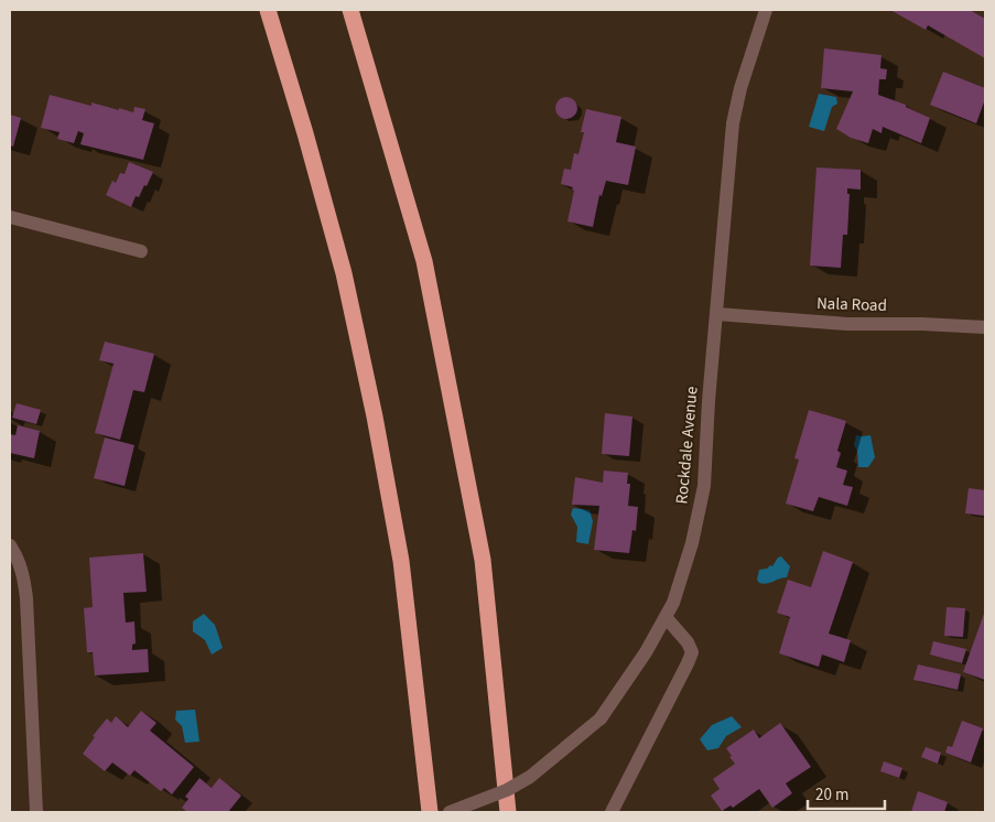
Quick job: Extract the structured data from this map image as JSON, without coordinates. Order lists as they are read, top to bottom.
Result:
{
  "streets": {
    "street": ["Nala Road", "Rockdale Avenue"]
  },
  "crossings": [
    ["Nala Road", "Rockdale Avenue"]
  ],
  "scale_bar": "20 m"
}
